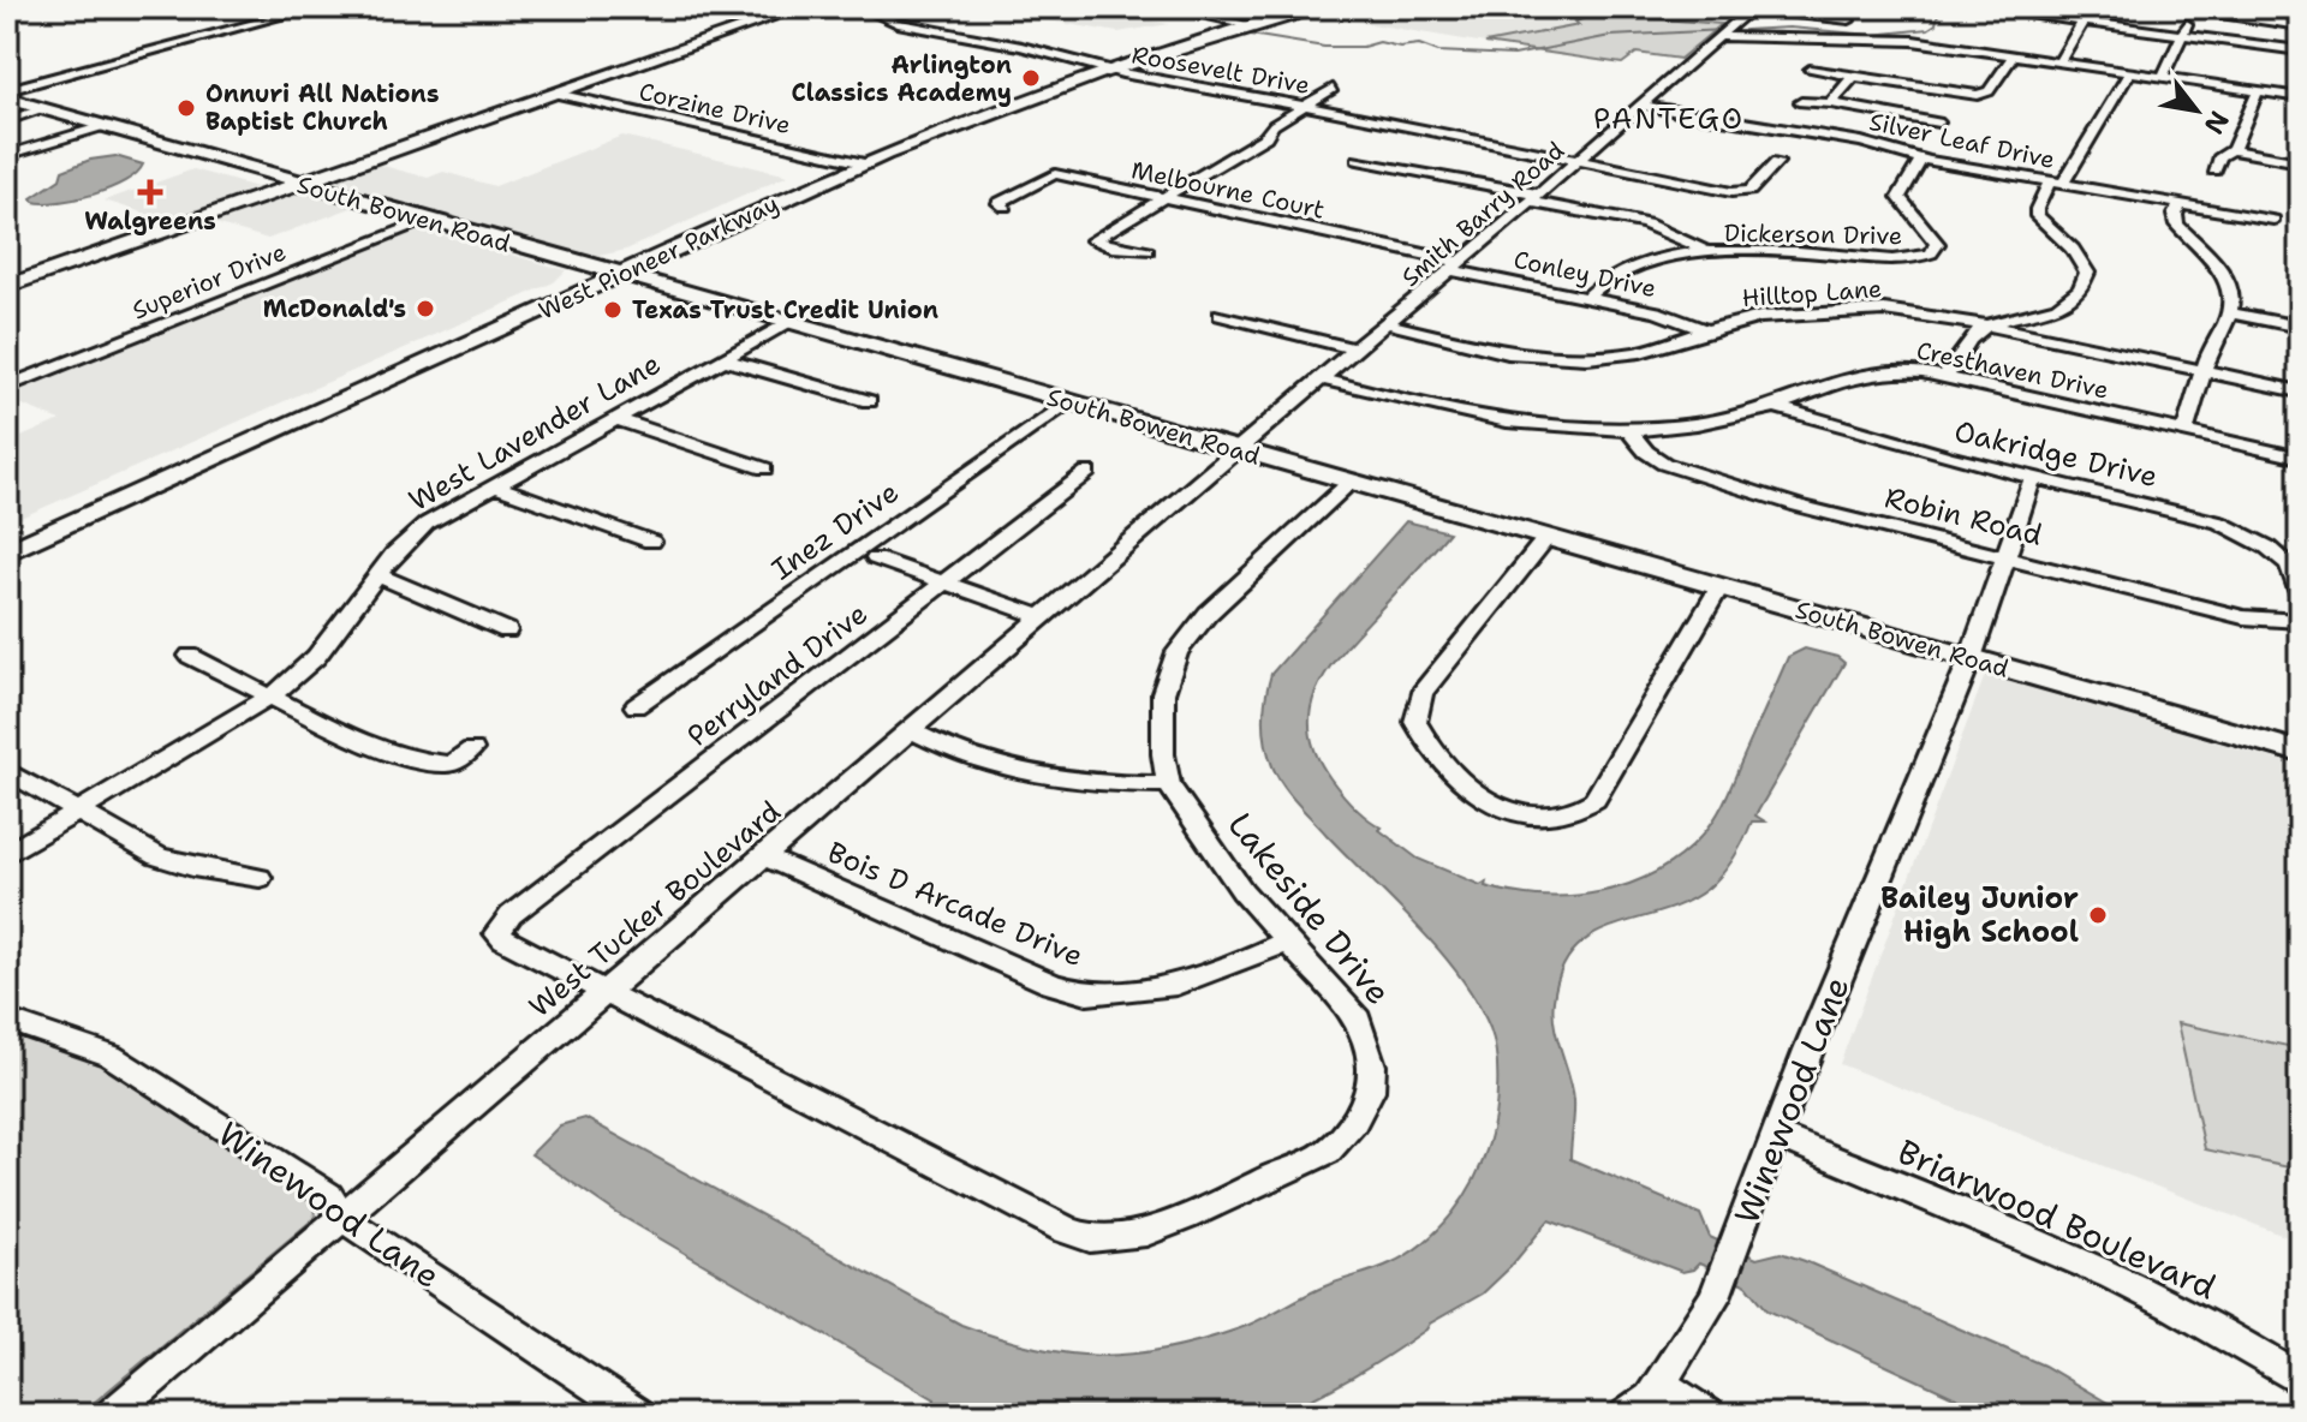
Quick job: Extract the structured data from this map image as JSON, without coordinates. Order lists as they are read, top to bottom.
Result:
{
  "streets": {
    "main road": ["South Bowen Road", "West Pioneer Parkway"],
    "street": [
      "Roosevelt Drive",
      "Corzine Drive",
      "Silver Leaf Drive",
      "Melbourne Court",
      "Smith Barry Road",
      "Dickerson Drive",
      "Conley Drive",
      "Superior Drive",
      "Hilltop Lane",
      "Cresthaven Drive",
      "West Lavender Lane",
      "Oakridge Drive",
      "Robin Road",
      "Inez Drive",
      "Perryland Drive",
      "Bois D Arcade Drive",
      "Lakeside Drive",
      "West Tucker Boulevard",
      "Winewood Lane",
      "Briarwood Boulevard"
    ]
  },
  "crossings": [
    ["Roosevelt Drive", "Smith Barry Road"],
    ["Roosevelt Drive", "West Pioneer Parkway"],
    ["Corzine Drive", "West Pioneer Parkway"],
    ["Silver Leaf Drive", "Smith Barry Road"],
    ["Silver Leaf Drive", "Dickerson Drive"],
    ["Melbourne Court", "Smith Barry Road"],
    ["Melbourne Court", "Conley Drive"],
    ["South Bowen Road", "Smith Barry Road"],
    ["South Bowen Road", "West Pioneer Parkway"],
    ["South Bowen Road", "Superior Drive"],
    ["South Bowen Road", "West Lavender Lane"],
    ["South Bowen Road", "Inez Drive"],
    ["South Bowen Road", "Lakeside Drive"],
    ["South Bowen Road", "West Tucker Boulevard"],
    ["South Bowen Road", "Winewood Lane"],
    ["Smith Barry Road", "Conley Drive"],
    ["Smith Barry Road", "Hilltop Lane"],
    ["Smith Barry Road", "Cresthaven Drive"],
    ["Smith Barry Road", "West Tucker Boulevard"],
    ["Dickerson Drive", "Conley Drive"],
    ["Conley Drive", "Hilltop Lane"],
    ["Cresthaven Drive", "Oakridge Drive"],
    ["Cresthaven Drive", "Robin Road"],
    ["Oakridge Drive", "Winewood Lane"],
    ["Robin Road", "Winewood Lane"],
    ["Perryland Drive", "Lakeside Drive"],
    ["Bois D Arcade Drive", "Lakeside Drive"],
    ["Bois D Arcade Drive", "West Tucker Boulevard"],
    ["Lakeside Drive", "West Tucker Boulevard"],
    ["West Tucker Boulevard", "Winewood Lane"],
    ["Winewood Lane", "Briarwood Boulevard"]
  ],
  "districts": ["PANTEGO"],
  "places": {
    "other": [
      "Arlington Classics Academy",
      "Onnuri All Nations Baptist Church",
      "McDonald's",
      "Texas Trust Credit Union",
      "Bailey Junior High School"
    ],
    "health": ["Walgreens"]
  },
  "north": "bottom right"
}
